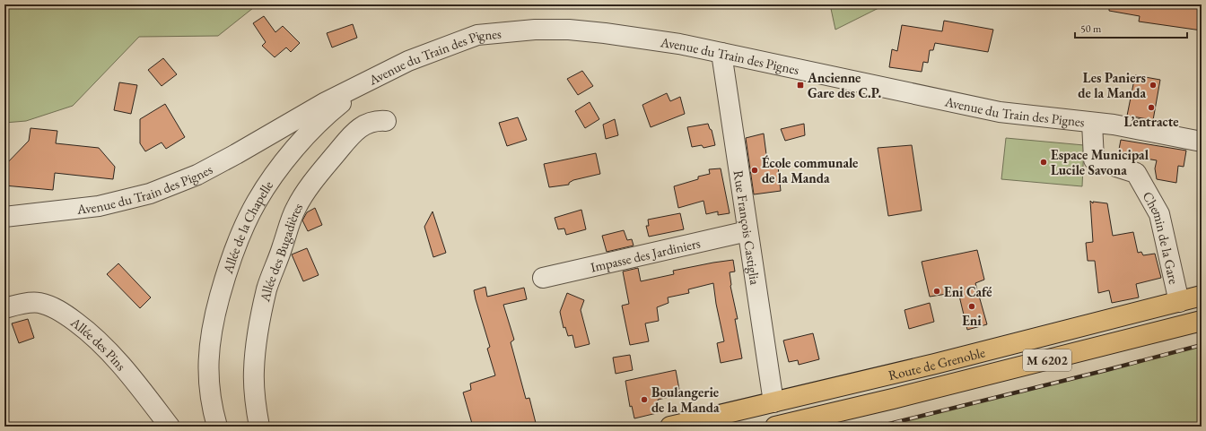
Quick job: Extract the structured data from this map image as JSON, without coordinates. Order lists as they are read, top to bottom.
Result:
{
  "streets": {
    "main road": ["M 6202", "Route de Grenoble"],
    "street": [
      "Avenue du Train des Pignes",
      "Rue François Castiglia",
      "Allée de la Chapelle",
      "Chemin de la Gare",
      "Allée des Bugadières",
      "Impasse des Jardiniers",
      "Allée des Pins"
    ]
  },
  "crossings": [
    ["Avenue du Train des Pignes", "Rue François Castiglia"],
    ["Avenue du Train des Pignes", "Allée de la Chapelle"],
    ["Avenue du Train des Pignes", "Chemin de la Gare"],
    ["Rue François Castiglia", "Impasse des Jardiniers"],
    ["Rue François Castiglia", "Route de Grenoble"],
    ["Chemin de la Gare", "Route de Grenoble"]
  ],
  "places": {
    "transit": ["Ancienne Gare des C.P."],
    "other": [
      "Les Paniers de la Manda",
      "L’entracte",
      "Espace Municipal Lucile Savona",
      "École communale de la Manda",
      "Eni Café",
      "Eni",
      "Boulangerie de la Manda"
    ]
  },
  "scale_bar": "50 m"
}
